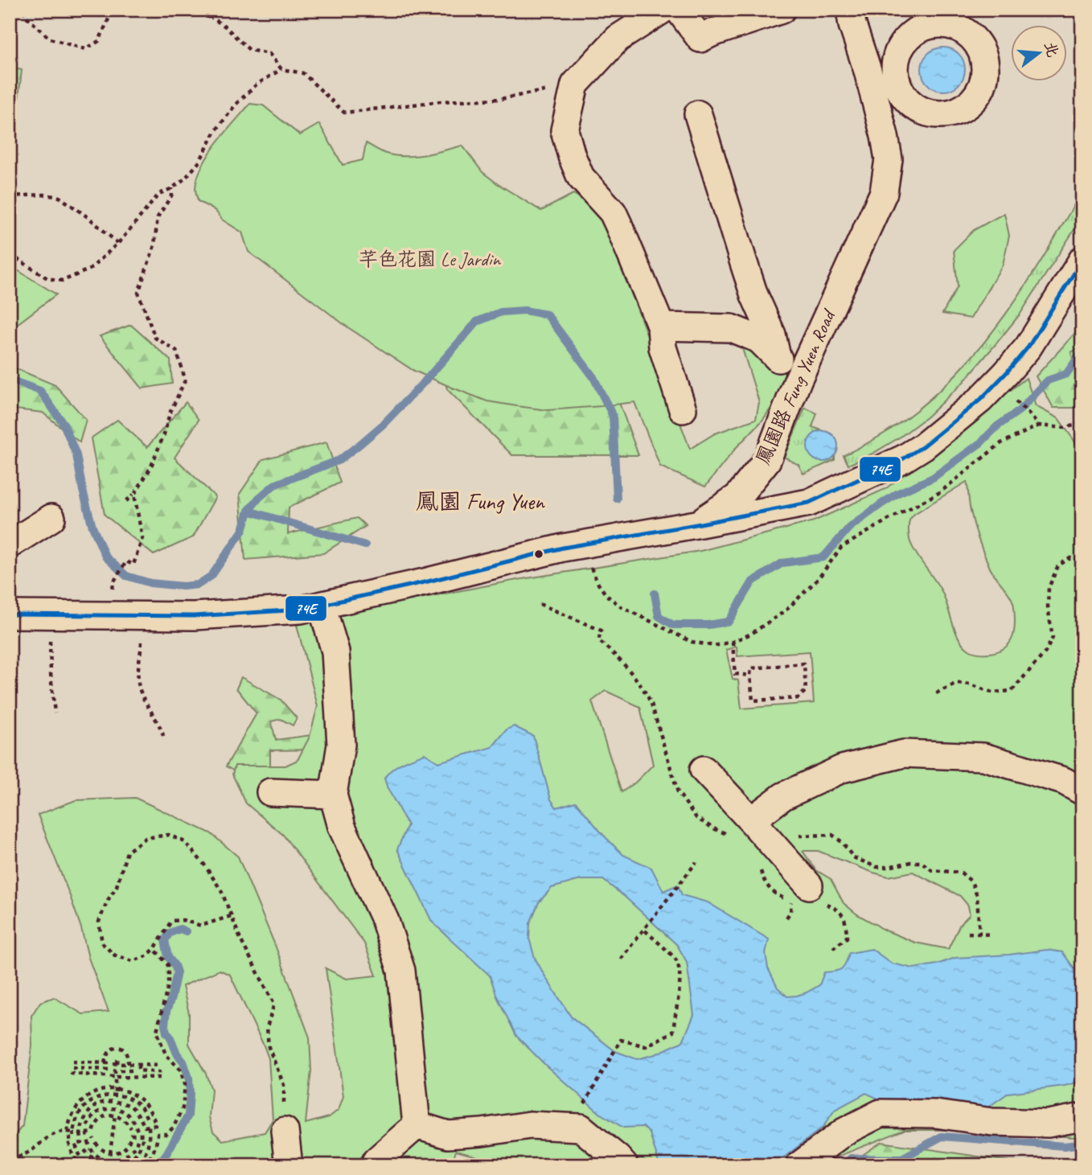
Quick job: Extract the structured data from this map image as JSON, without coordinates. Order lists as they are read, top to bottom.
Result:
{
  "streets": {
    "street": ["鳳園路 Fung Yuen Road"]
  },
  "districts": ["鳳園 Fung Yuen"],
  "parks": ["芊色花園 Le Jardin"],
  "lines": ["transit line 74E"],
  "north": "right"
}
